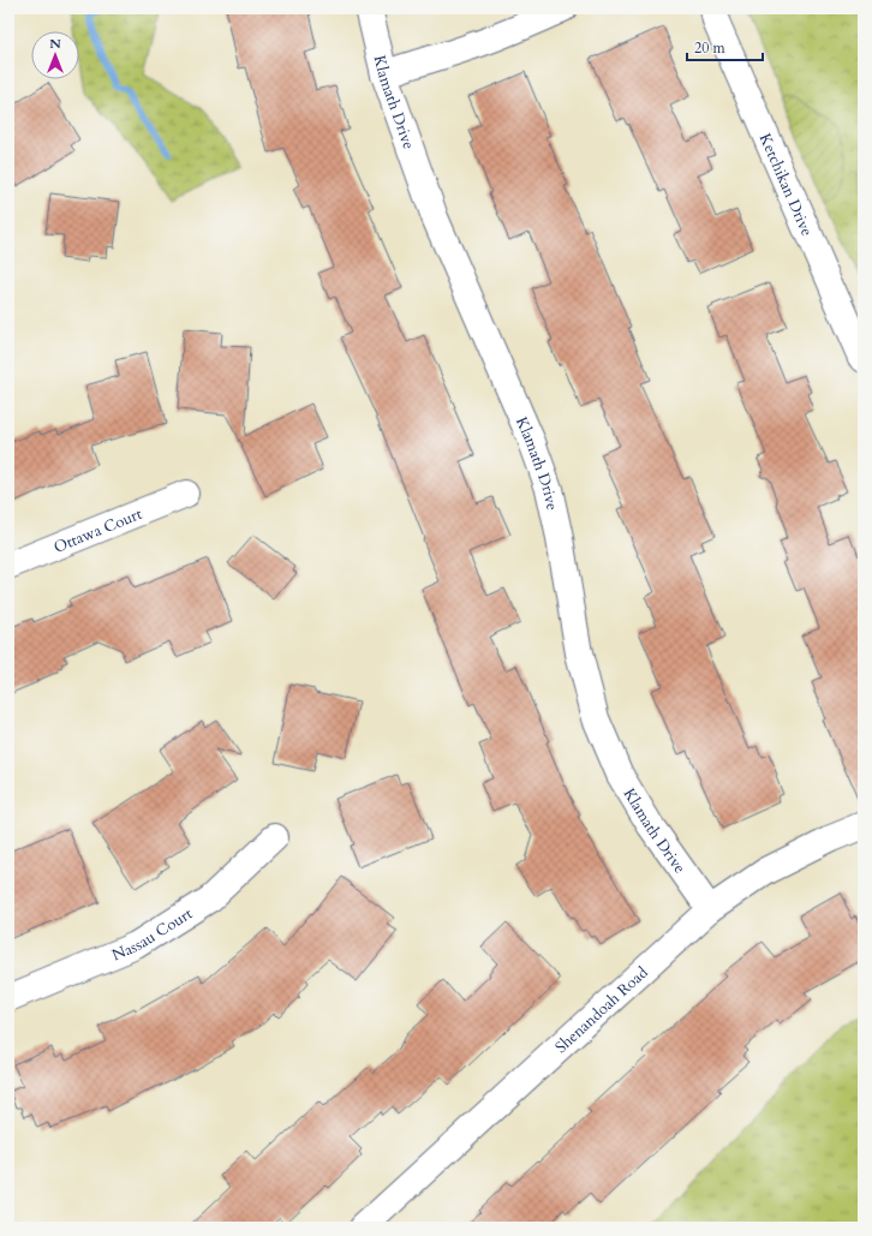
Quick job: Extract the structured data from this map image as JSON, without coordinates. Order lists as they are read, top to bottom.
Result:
{
  "streets": {
    "street": [
      "Klamath Drive",
      "Ketchikan Drive",
      "Ottawa Court",
      "Nassau Court",
      "Shenandoah Road"
    ]
  },
  "crossings": [
    ["Klamath Drive", "Shenandoah Road"]
  ],
  "scale_bar": "20 m",
  "north": "top"
}
